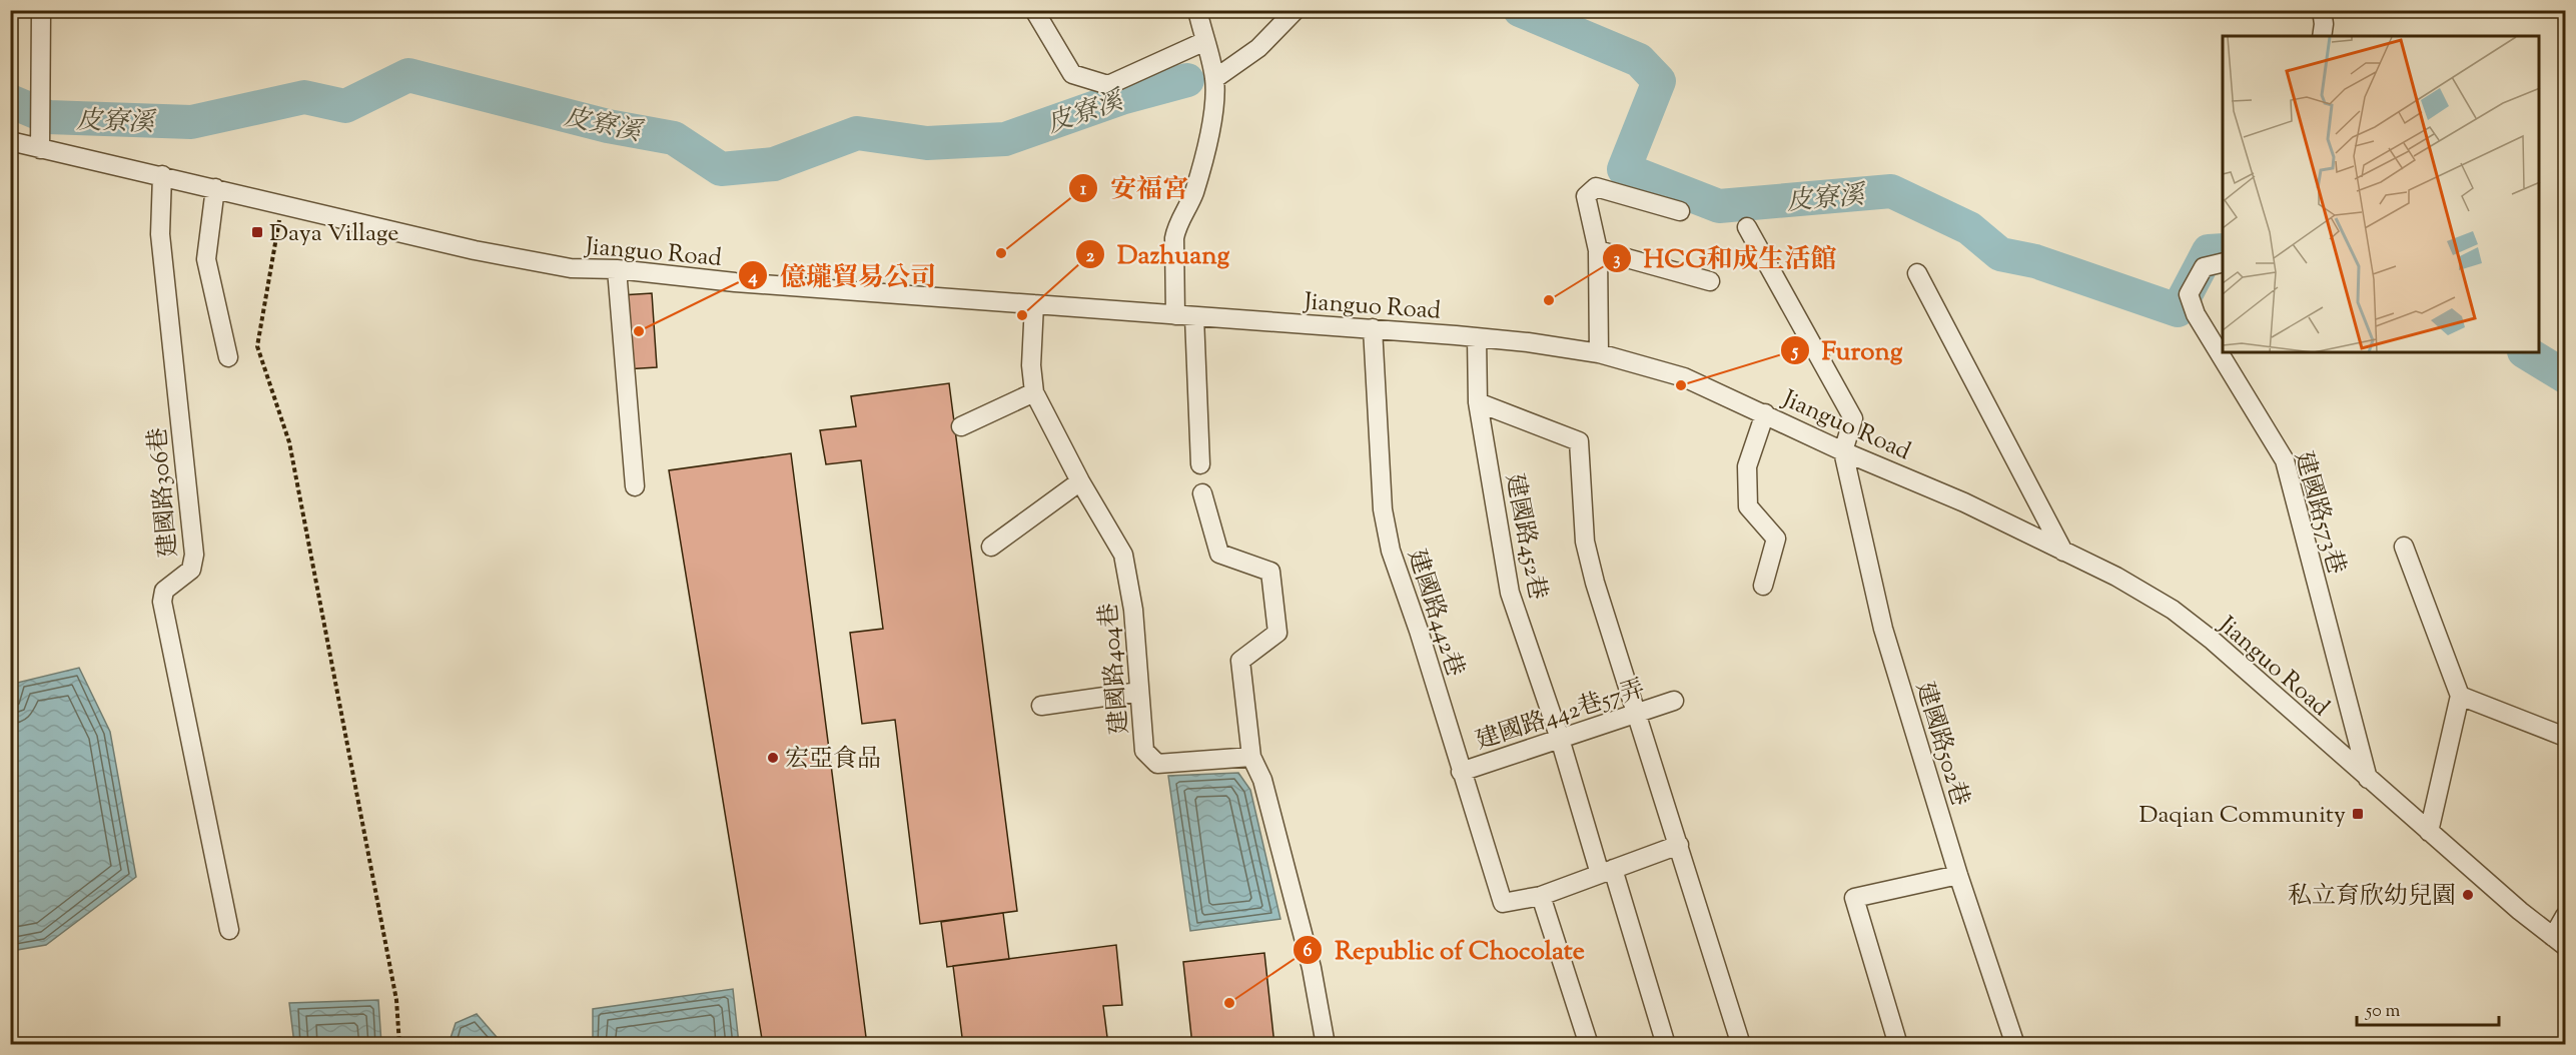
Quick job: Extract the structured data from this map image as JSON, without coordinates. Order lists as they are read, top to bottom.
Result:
{
  "streets": {
    "street": [
      "Jianguo Road",
      "建國路306巷",
      "建國路573巷",
      "建國路452巷",
      "建國路442巷",
      "建國路404巷",
      "建國路442巷57弄",
      "建國路502巷"
    ]
  },
  "crossings": [
    ["Jianguo Road", "建國路306巷"],
    ["Jianguo Road", "建國路573巷"],
    ["Jianguo Road", "建國路452巷"],
    ["Jianguo Road", "建國路442巷"],
    ["Jianguo Road", "建國路404巷"],
    ["Jianguo Road", "建國路502巷"],
    ["建國路452巷", "建國路442巷57弄"],
    ["建國路442巷", "建國路442巷57弄"]
  ],
  "water": ["皮寮溪"],
  "places": {
    "transit": ["Daya Village", "Daqian Community"],
    "other": [
      "安福宮",
      "HCG和成生活館",
      "Dazhuang",
      "億瓏貿易公司",
      "Furong",
      "宏亞食品",
      "私立育欣幼兒園",
      "Republic of Chocolate"
    ]
  },
  "scale_bar": "50 m"
}
